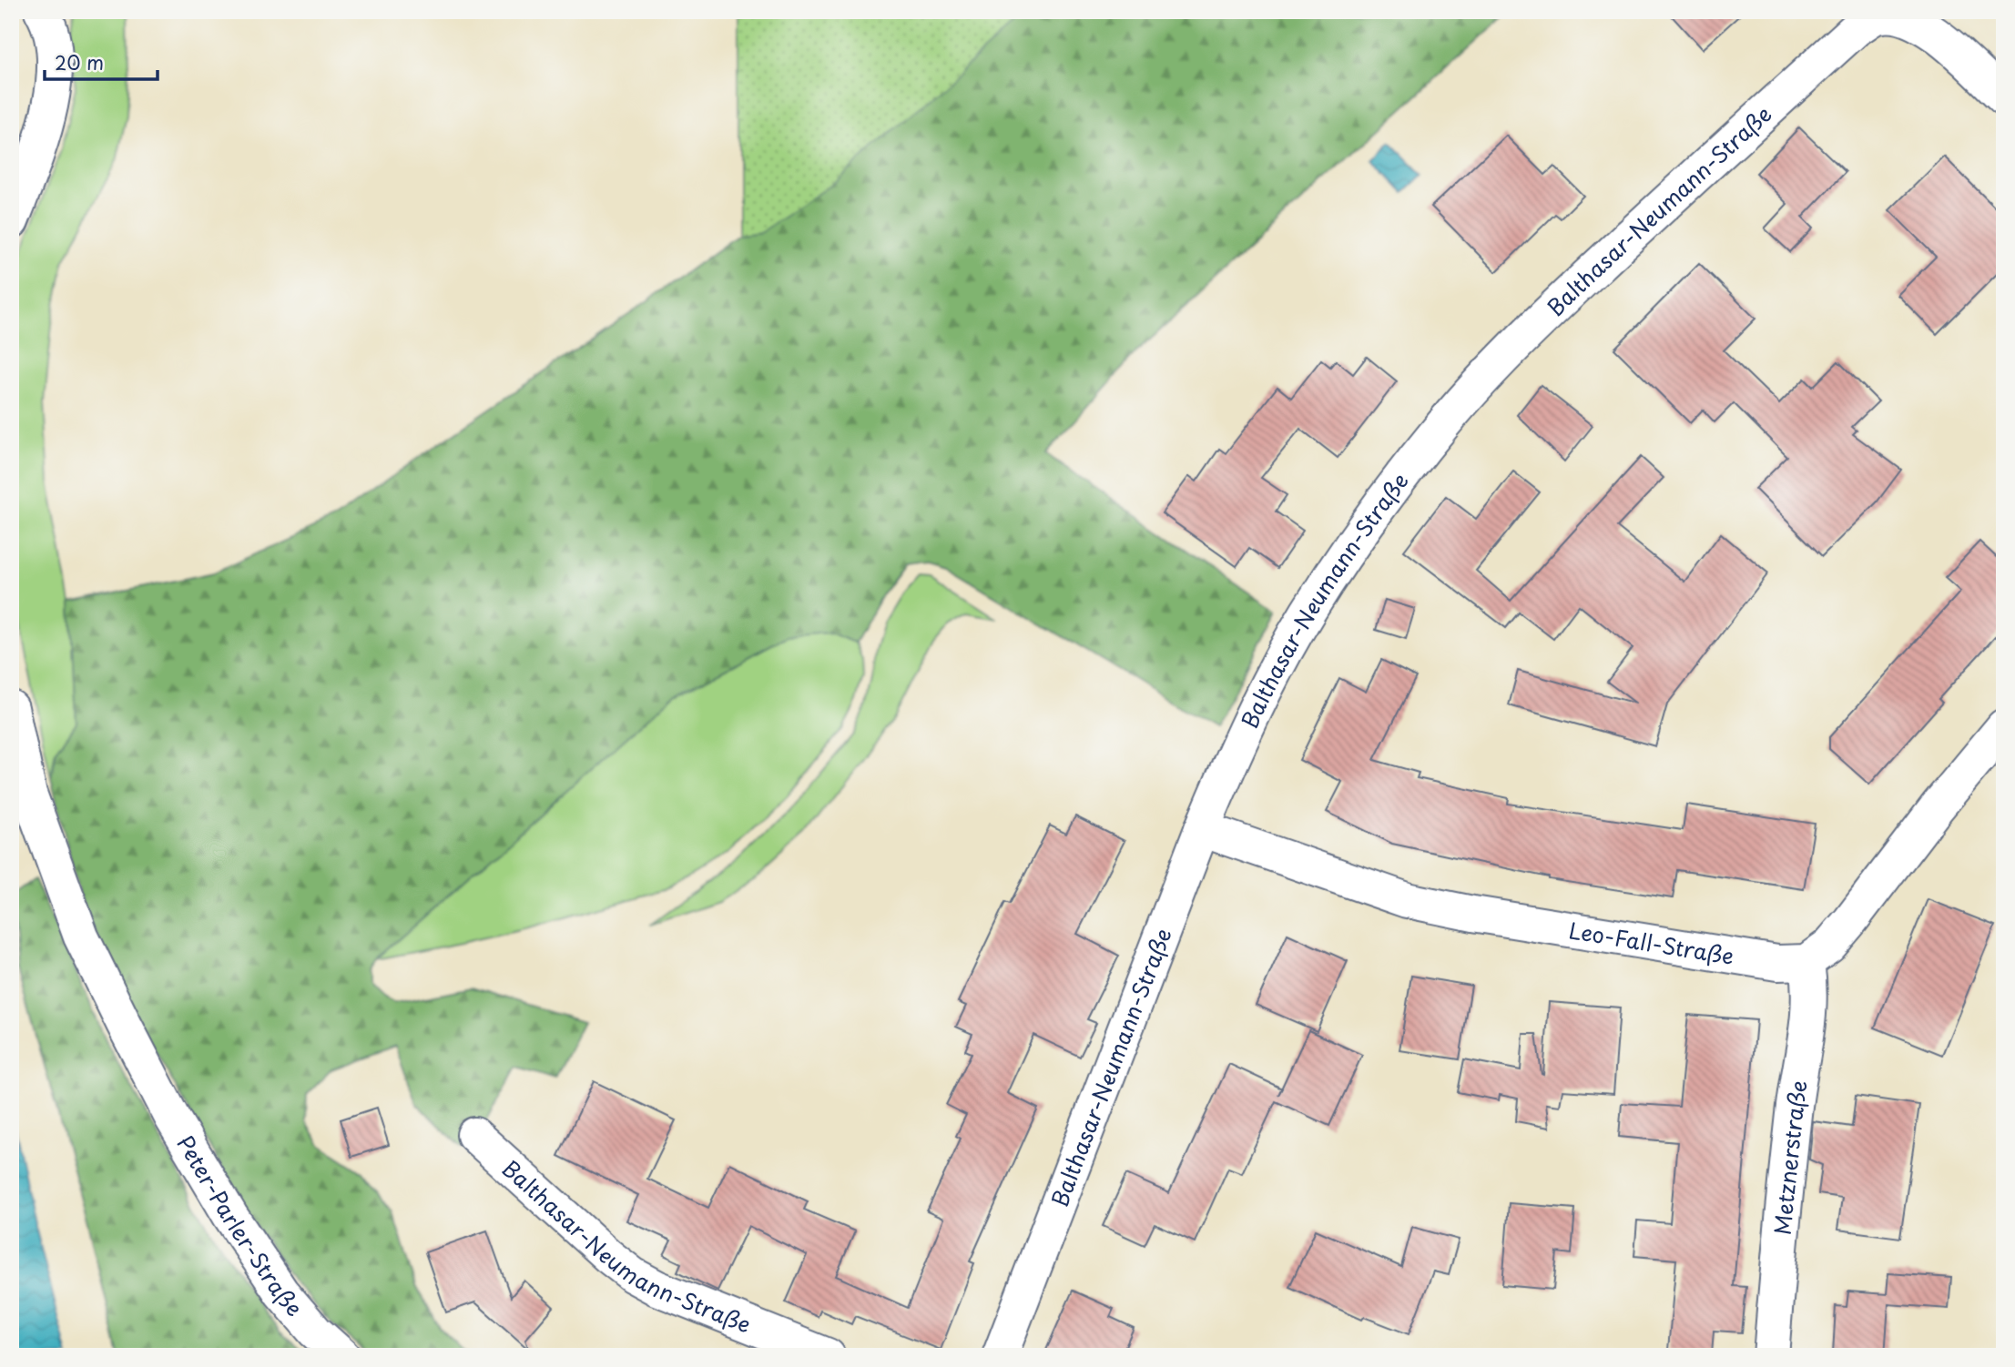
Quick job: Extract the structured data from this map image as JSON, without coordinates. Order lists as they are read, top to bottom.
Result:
{
  "streets": {
    "street": [
      "Balthasar-Neumann-Straße",
      "Leo-Fall-Straße",
      "Metznerstraße",
      "Peter-Parler-Straße"
    ]
  },
  "crossings": [
    ["Balthasar-Neumann-Straße", "Leo-Fall-Straße"],
    ["Leo-Fall-Straße", "Metznerstraße"]
  ],
  "scale_bar": "20 m"
}
